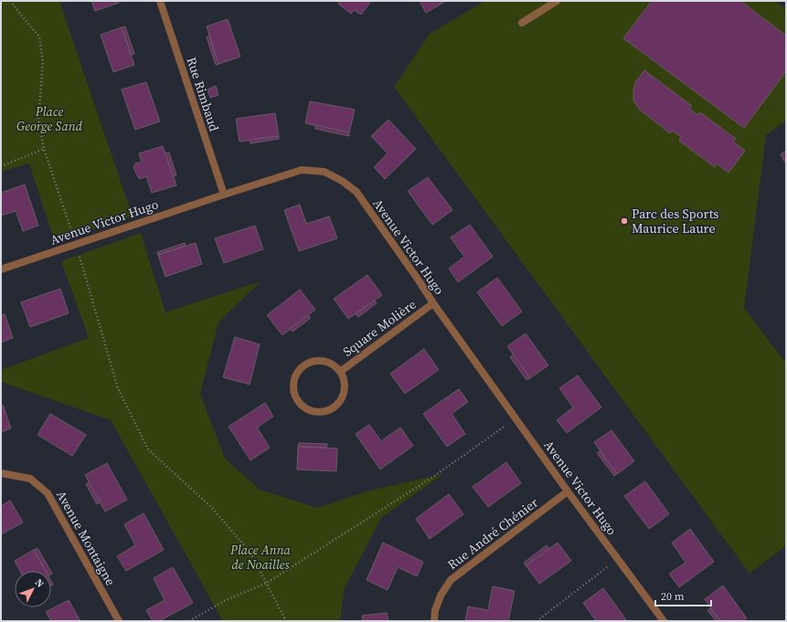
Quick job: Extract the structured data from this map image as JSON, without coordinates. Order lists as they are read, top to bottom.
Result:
{
  "streets": {
    "street": [
      "Rue Rimbaud",
      "Avenue Victor Hugo",
      "Square Molière",
      "Rue André Chénier",
      "Avenue Montaigne"
    ]
  },
  "crossings": [
    ["Rue Rimbaud", "Avenue Victor Hugo"],
    ["Avenue Victor Hugo", "Square Molière"],
    ["Avenue Victor Hugo", "Rue André Chénier"]
  ],
  "parks": ["Place George Sand", "Place Anna de Noailles"],
  "places": ["Parc des Sports Maurice Laure"],
  "scale_bar": "20 m",
  "north": "top right"
}
